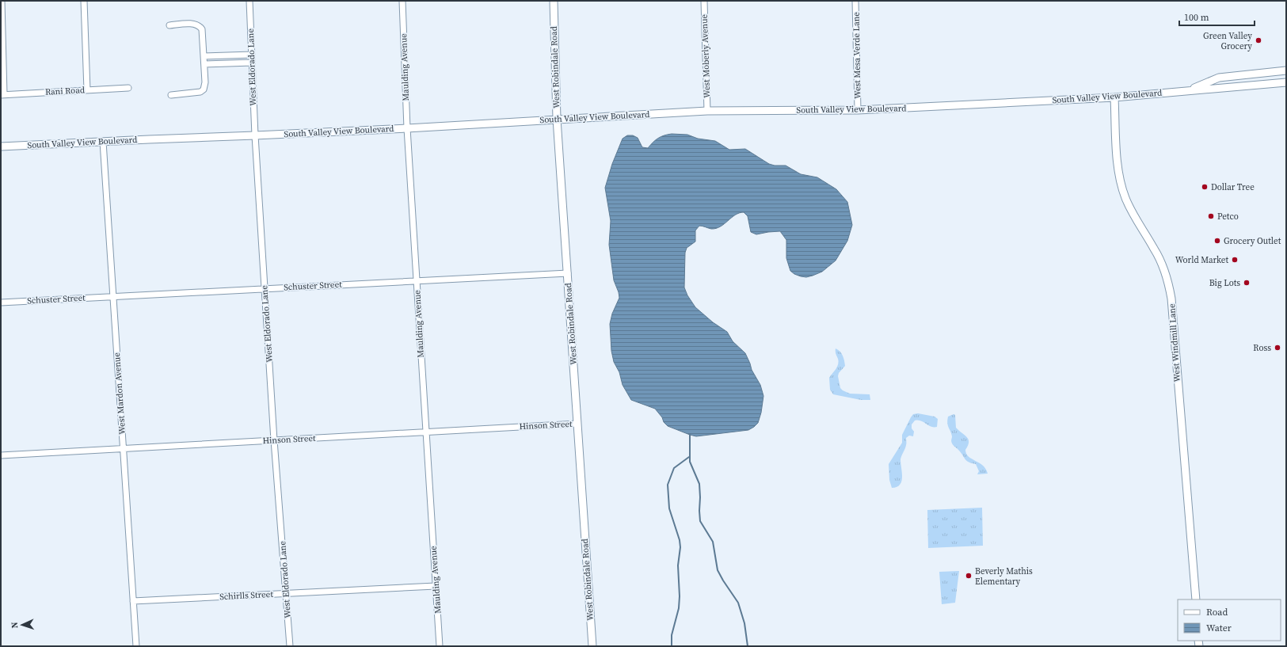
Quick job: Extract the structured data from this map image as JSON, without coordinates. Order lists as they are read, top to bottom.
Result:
{
  "streets": {
    "main road": ["West Robindale Road", "South Valley View Boulevard", "West Windmill Lane"],
    "street": [
      "West Mesa Verde Lane",
      "West Moberly Avenue",
      "West Eldorado Lane",
      "Maulding Avenue",
      "Rani Road",
      "Schuster Street",
      "West Mardon Avenue",
      "Hinson Street",
      "Schirlls Street"
    ]
  },
  "crossings": [
    ["West Mesa Verde Lane", "South Valley View Boulevard"],
    ["West Moberly Avenue", "South Valley View Boulevard"],
    ["West Eldorado Lane", "South Valley View Boulevard"],
    ["West Eldorado Lane", "Schuster Street"],
    ["West Eldorado Lane", "Hinson Street"],
    ["West Eldorado Lane", "Schirlls Street"],
    ["Maulding Avenue", "South Valley View Boulevard"],
    ["Maulding Avenue", "Schuster Street"],
    ["Maulding Avenue", "Hinson Street"],
    ["Maulding Avenue", "Schirlls Street"],
    ["West Robindale Road", "South Valley View Boulevard"],
    ["West Robindale Road", "Schuster Street"],
    ["West Robindale Road", "Hinson Street"],
    ["South Valley View Boulevard", "West Windmill Lane"],
    ["South Valley View Boulevard", "West Mardon Avenue"],
    ["Schuster Street", "West Mardon Avenue"],
    ["West Mardon Avenue", "Hinson Street"],
    ["West Mardon Avenue", "Schirlls Street"]
  ],
  "places": [
    "Green Valley Grocery",
    "Dollar Tree",
    "Petco",
    "Grocery Outlet",
    "World Market",
    "Big Lots",
    "Ross",
    "Beverly Mathis Elementary"
  ],
  "legend": ["Road", "Water"],
  "scale_bar": "100 m",
  "north": "left"
}
